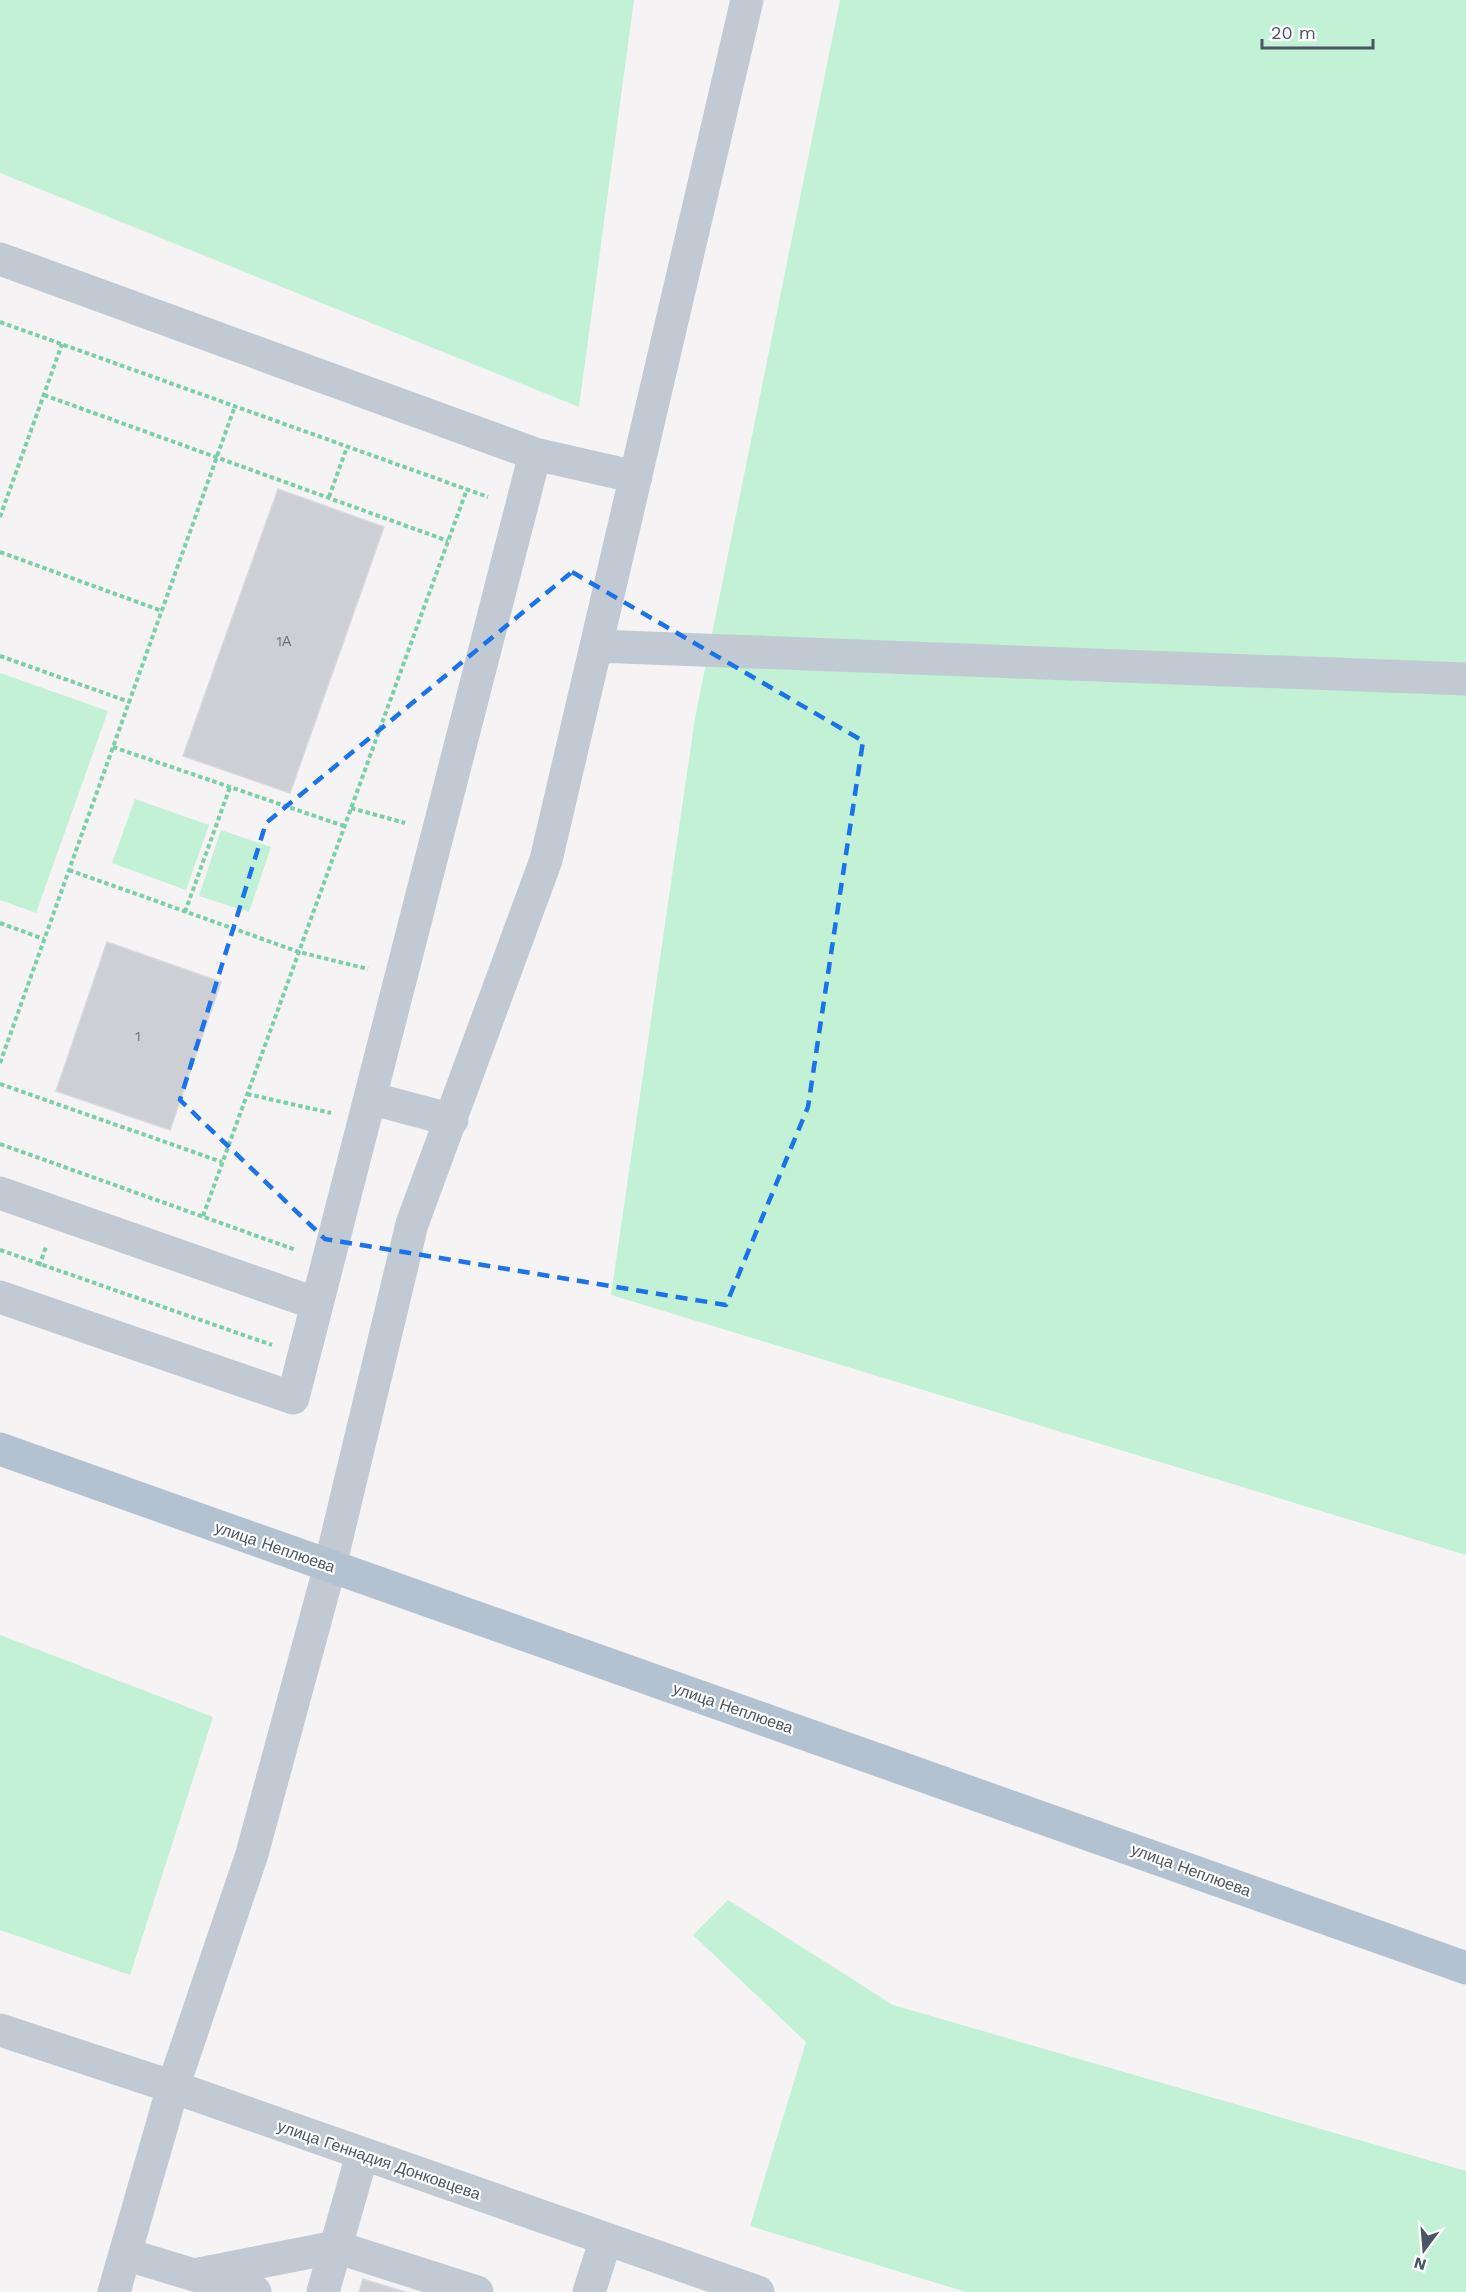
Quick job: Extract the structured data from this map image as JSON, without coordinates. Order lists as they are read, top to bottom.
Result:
{
  "streets": {
    "main road": ["улица Неплюева"],
    "street": ["улица Геннадия Донковцева"]
  },
  "house_numbers": ["1А", "1"],
  "scale_bar": "20 m",
  "north": "bottom"
}
